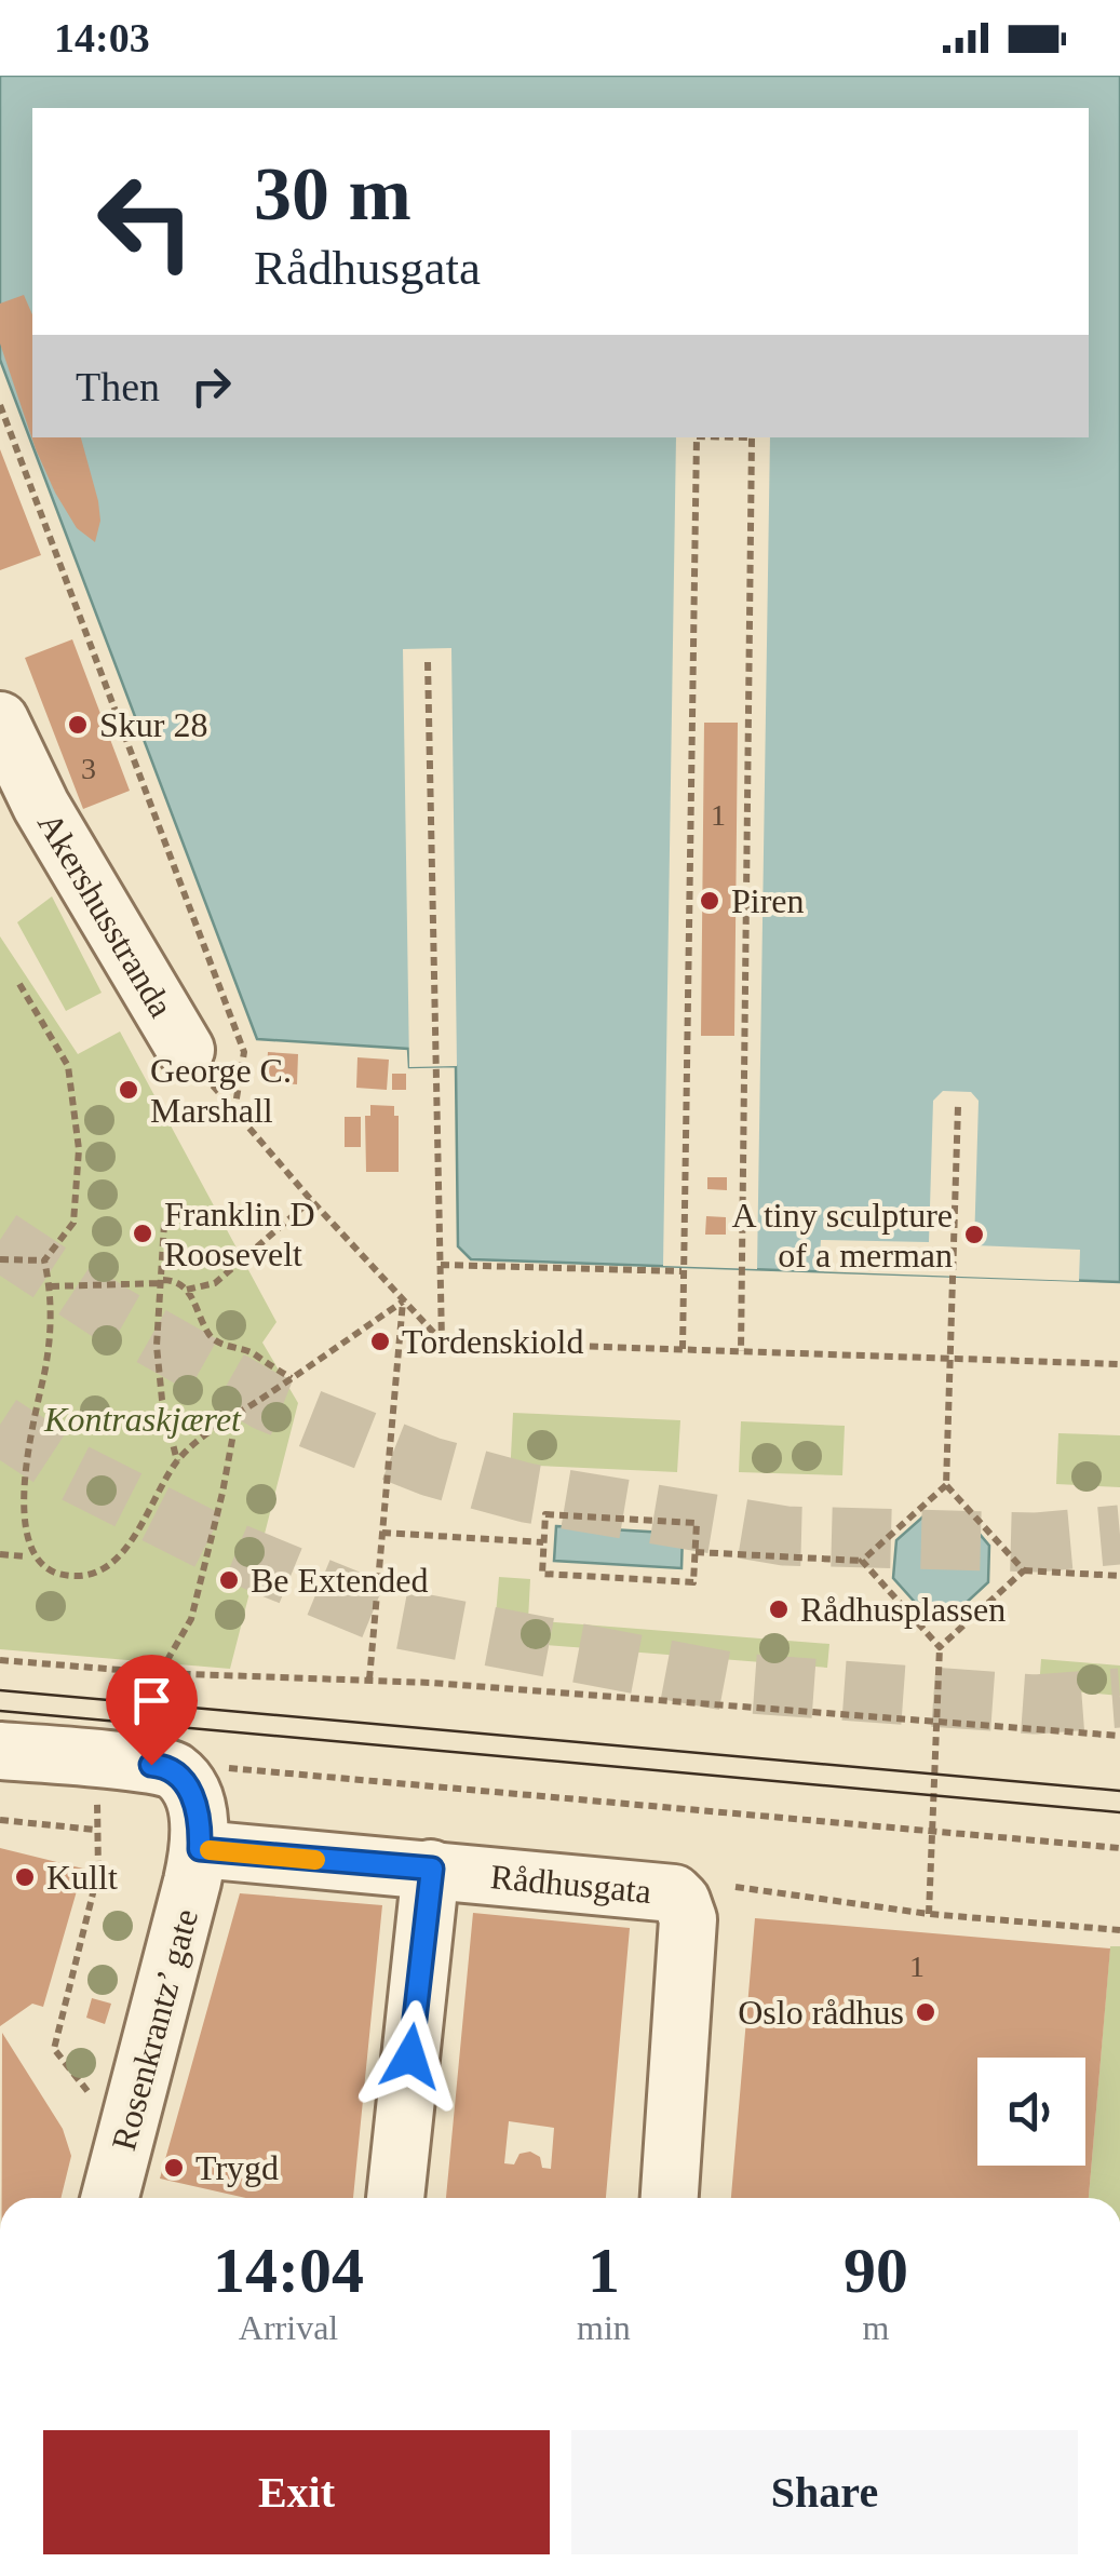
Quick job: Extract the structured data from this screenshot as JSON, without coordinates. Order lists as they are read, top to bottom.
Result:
{
  "streets": {
    "street": ["Akershusstranda", "Rådhusgata", "Rosenkrantz’ gate"]
  },
  "crossings": [
    ["Rådhusgata", "Rosenkrantz’ gate"]
  ],
  "parks": ["Kontraskjæret"],
  "places": [
    "Skur 28",
    "Piren",
    "George C. Marshall",
    "Franklin D Roosevelt",
    "A tiny sculpture of a merman",
    "Tordenskiold",
    "Be Extended",
    "Rådhusplassen",
    "Kullt",
    "Oslo rådhus",
    "Trygd"
  ],
  "house_numbers": ["3", "1", "1"],
  "page": {
    "status": "14:03",
    "turn": ["30 m", "Rådhusgata"],
    "then": "Then",
    "eta": [
      "14:04",
      "Arrival",
      "1",
      "min",
      "90",
      "m"
    ],
    "buttons": ["Exit", "Share"]
  }
}
